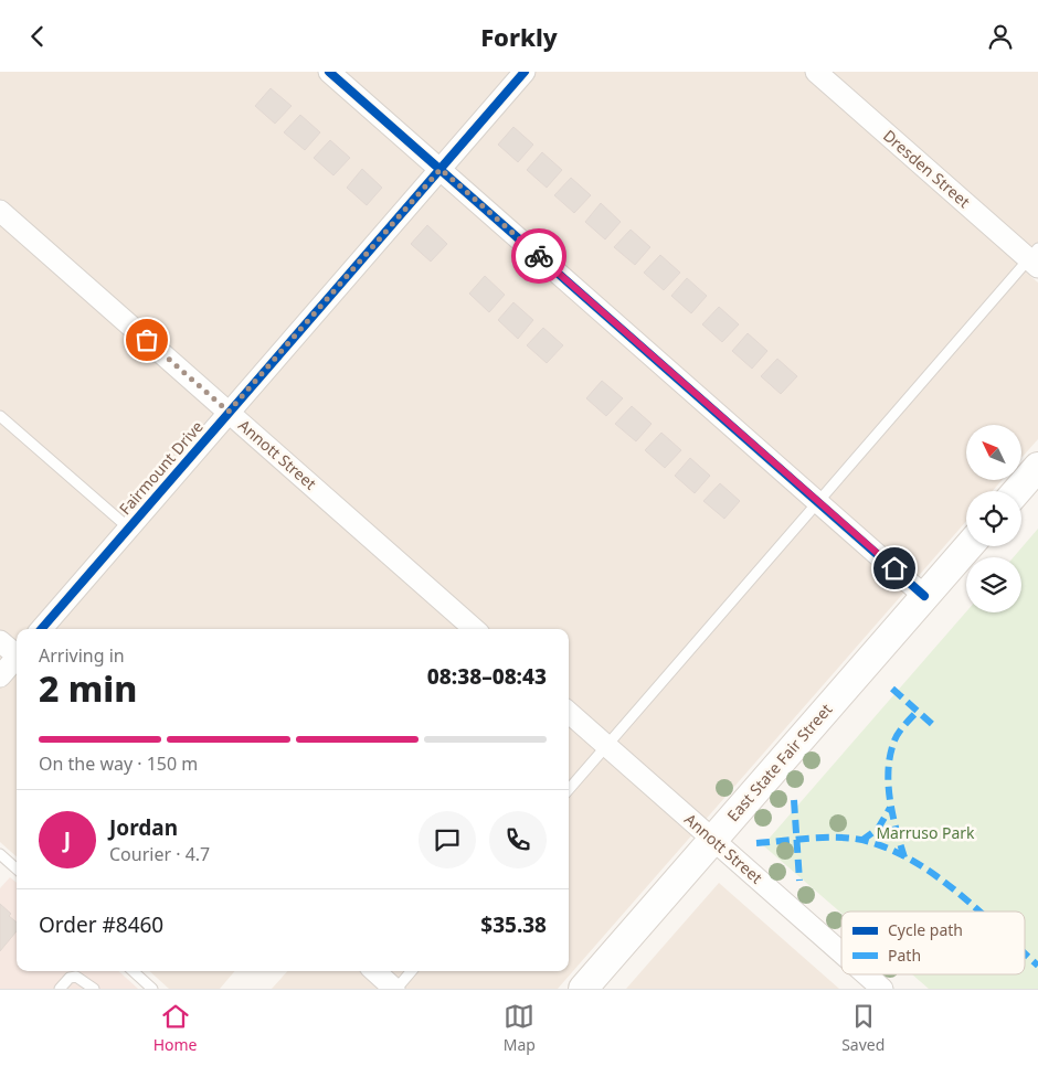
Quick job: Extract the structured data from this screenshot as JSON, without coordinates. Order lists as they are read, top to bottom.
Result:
{
  "streets": {
    "street": [
      "Dresden Street",
      "Annott Street",
      "Fairmount Drive",
      "East State Fair Street"
    ]
  },
  "crossings": [
    ["Annott Street", "Fairmount Drive"],
    ["Annott Street", "East State Fair Street"]
  ],
  "parks": ["Marruso Park"],
  "legend": ["Cycle path", "Path"],
  "north": "top left",
  "page": {
    "header": "Forkly",
    "heading": ["2 min", "Arriving in", "08:38–08:43"],
    "panel": [
      "Jordan",
      "Courier · 4.7",
      "Order #8460",
      "$35.38"
    ],
    "bar": "On the way · 150 m",
    "round": "J",
    "tabs": ["Home", "Map", "Saved"]
  }
}
